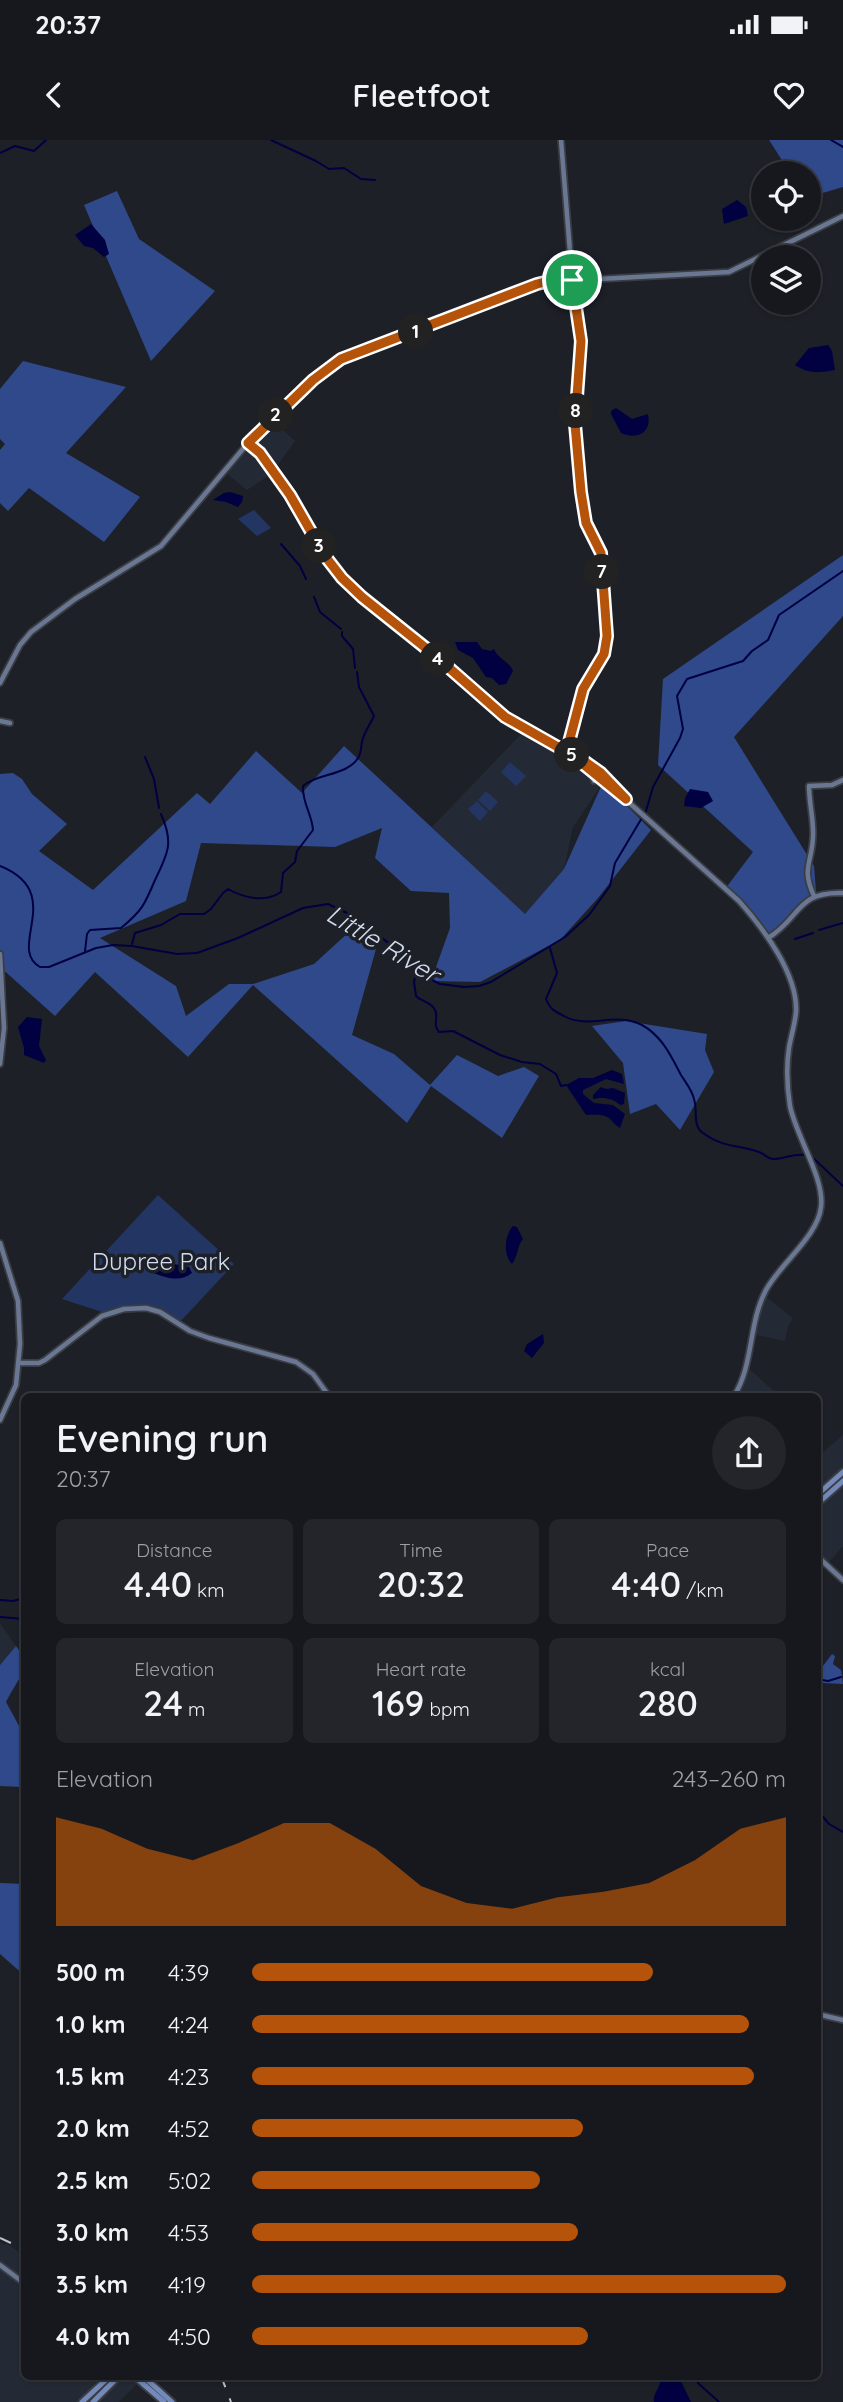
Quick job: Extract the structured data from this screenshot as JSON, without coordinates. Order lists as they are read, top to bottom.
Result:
{
  "water": ["Little River"],
  "parks": ["Dupree Park"],
  "page": {
    "status": "20:37",
    "header": "Fleetfoot",
    "pins": [
      "1",
      "8",
      "2",
      "3",
      "7",
      "4",
      "5"
    ],
    "heading": ["Evening run", "20:37"],
    "stats": [
      ["Distance", "4.40 km"],
      ["Time", "20:32"],
      ["Pace", "4:40 /km"],
      ["Elevation", "24 m"],
      ["Heart rate", "169 bpm"],
      ["kcal", "280"]
    ],
    "chart": ["Elevation", "243–260 m"],
    "list": [
      {
        "name": "500 m",
        "note": "4:39"
      },
      {
        "name": "1.0 km",
        "note": "4:24"
      },
      {
        "name": "1.5 km",
        "note": "4:23"
      },
      {
        "name": "2.0 km",
        "note": "4:52"
      },
      {
        "name": "2.5 km",
        "note": "5:02"
      },
      {
        "name": "3.0 km",
        "note": "4:53"
      },
      {
        "name": "3.5 km",
        "note": "4:19"
      },
      {
        "name": "4.0 km",
        "note": "4:50"
      }
    ]
  }
}
